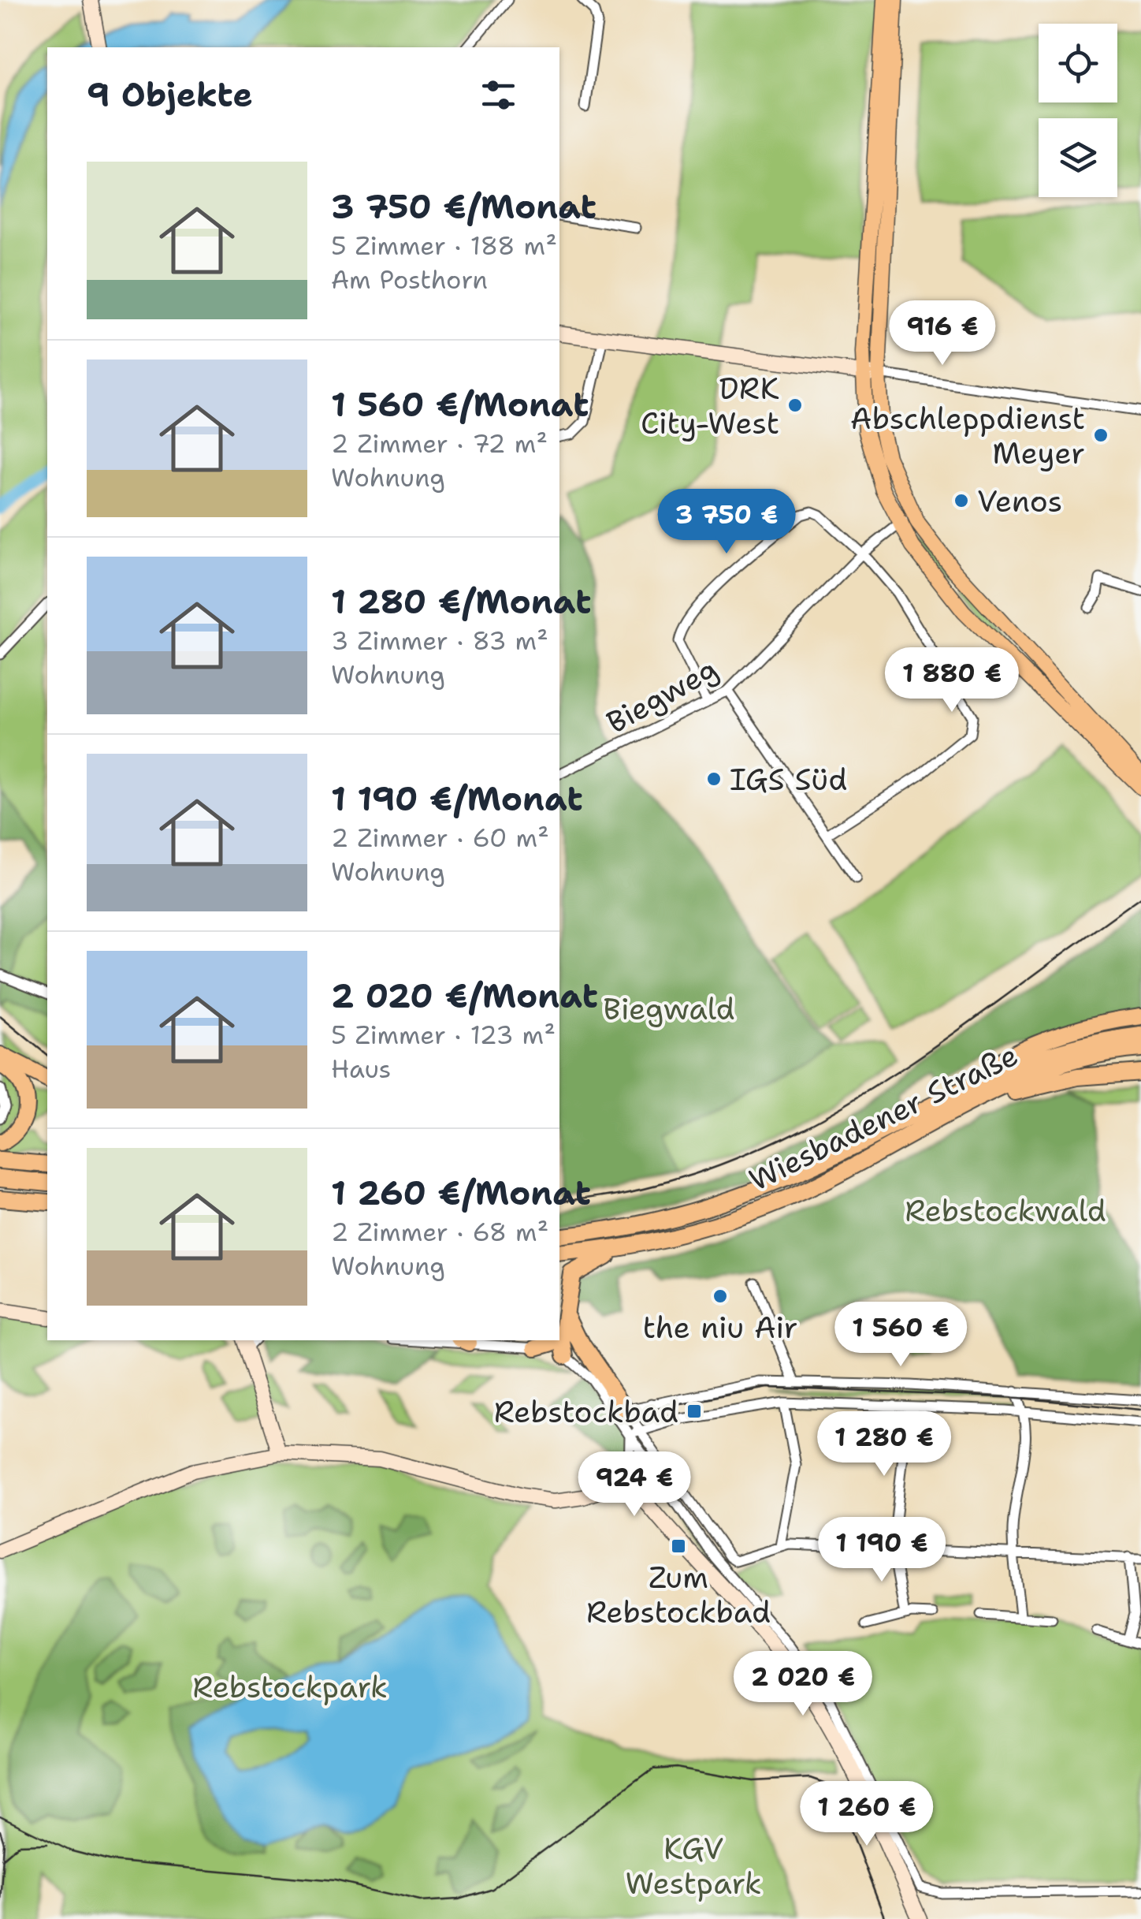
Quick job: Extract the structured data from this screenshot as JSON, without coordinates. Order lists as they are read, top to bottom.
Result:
{
  "streets": {
    "highway": ["Wiesbadener Straße"],
    "street": ["Biegweg"]
  },
  "parks": [
    "Biegwald",
    "Rebstockwald",
    "Rebstockpark",
    "KGV Westpark"
  ],
  "places": {
    "other": [
      "DRK City-West",
      "Abschleppdienst Meyer",
      "Venos",
      "IGS Süd",
      "the niu Air"
    ],
    "transit": ["Rebstockbad", "Zum Rebstockbad"]
  },
  "page": {
    "heading": "9 Objekte",
    "list": [
      {
        "name": "3 750 €/Monat",
        "note": "5 Zimmer · 188 m² · Am Posthorn"
      },
      {
        "name": "1 560 €/Monat",
        "note": "2 Zimmer · 72 m² · Wohnung"
      },
      {
        "name": "1 280 €/Monat",
        "note": "3 Zimmer · 83 m² · Wohnung"
      },
      {
        "name": "1 190 €/Monat",
        "note": "2 Zimmer · 60 m² · Wohnung"
      },
      {
        "name": "2 020 €/Monat",
        "note": "5 Zimmer · 123 m² · Haus"
      },
      {
        "name": "1 260 €/Monat",
        "note": "2 Zimmer · 68 m² · Wohnung"
      }
    ],
    "price": [
      "916 €",
      "3 750 €",
      "1 880 €",
      "1 560 €",
      "1 280 €",
      "924 €",
      "1 190 €",
      "2 020 €",
      "1 260 €"
    ]
  }
}
